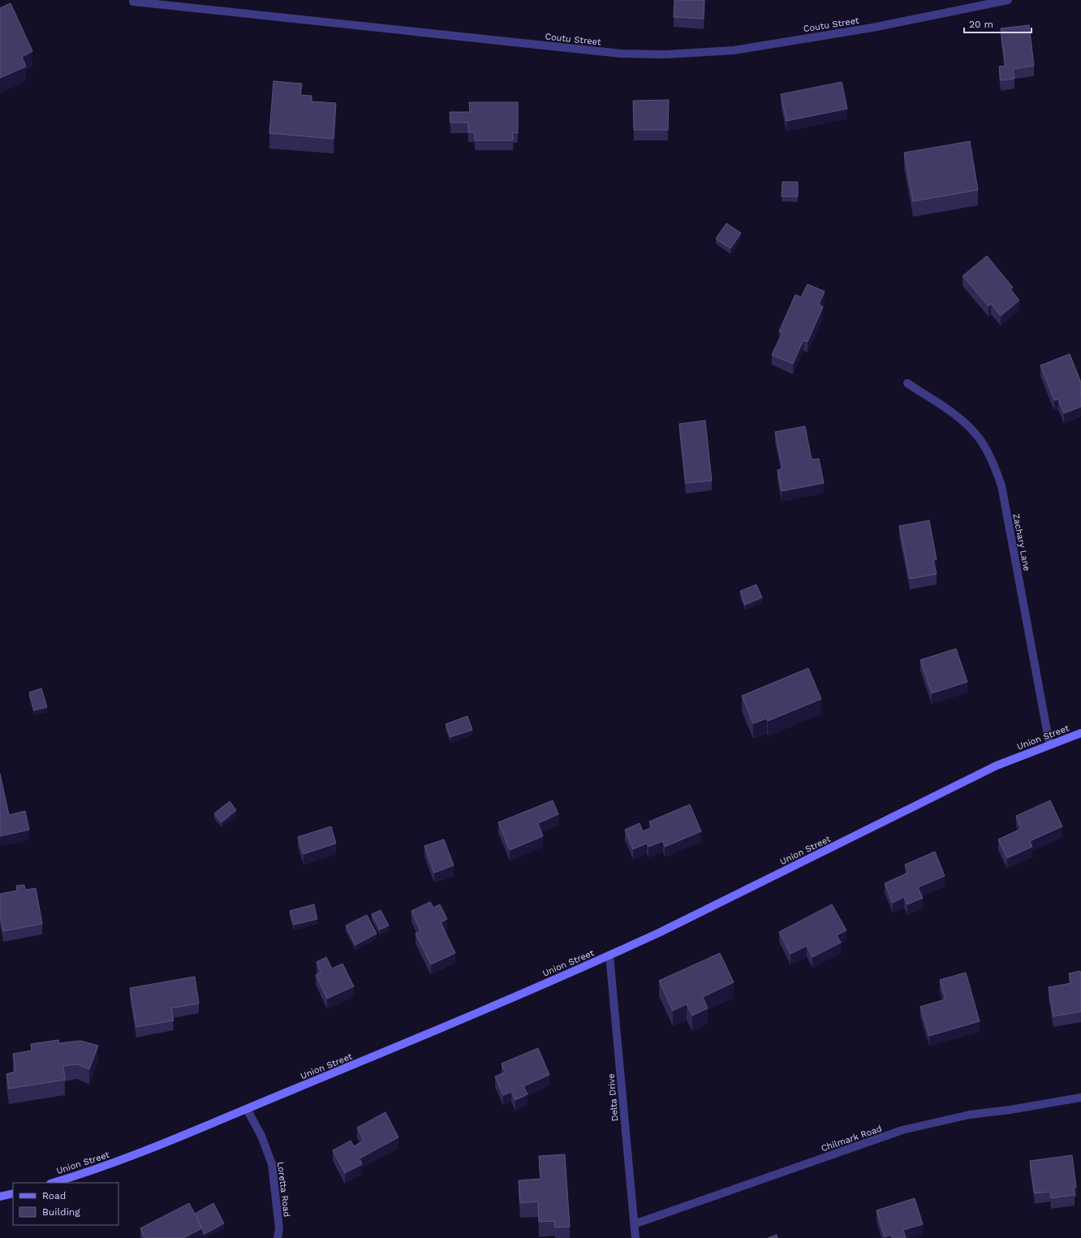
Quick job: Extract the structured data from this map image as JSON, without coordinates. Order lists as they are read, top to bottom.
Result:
{
  "streets": {
    "main road": ["Union Street"],
    "street": [
      "Coutu Street",
      "Zachary Lane",
      "Delta Drive",
      "Chilmark Road",
      "Loretta Road"
    ]
  },
  "crossings": [
    ["Zachary Lane", "Union Street"],
    ["Union Street", "Delta Drive"],
    ["Union Street", "Loretta Road"],
    ["Delta Drive", "Chilmark Road"]
  ],
  "legend": ["Road", "Building"],
  "scale_bar": "20 m"
}
